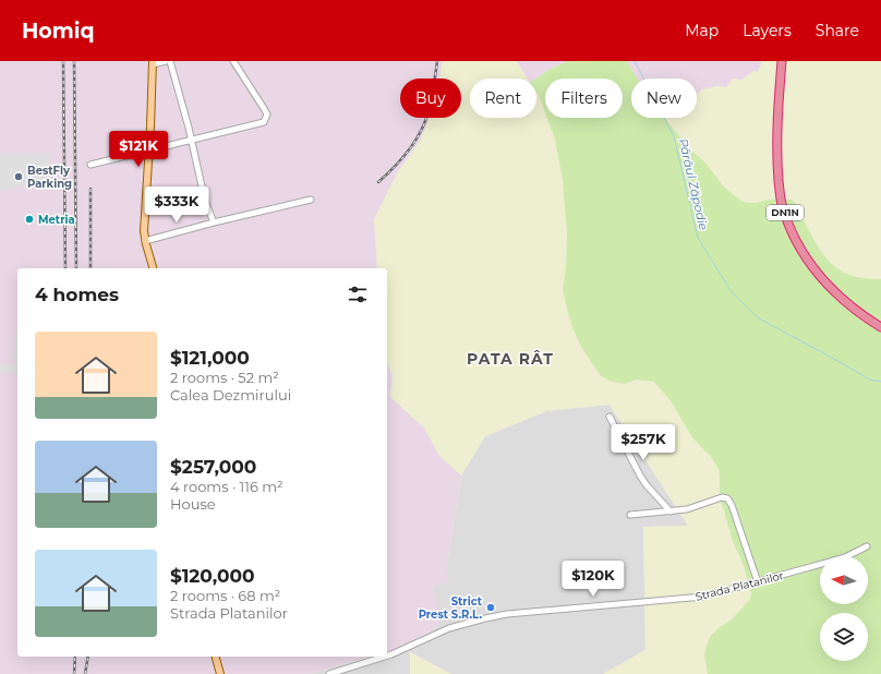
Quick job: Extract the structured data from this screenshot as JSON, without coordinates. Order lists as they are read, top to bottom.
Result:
{
  "streets": {
    "highway": ["DN1N"],
    "street": ["Strada Platanilor"]
  },
  "districts": ["PATA RÂT"],
  "water": ["Pârâul Zăpodie"],
  "places": ["BestFly Parking", "Metria", "Strict Prest S.R.L."],
  "north": "left",
  "page": {
    "header": "Homiq",
    "nav": ["Map", "Layers", "Share"],
    "chip": [
      "Buy",
      "Rent",
      "Filters",
      "New"
    ],
    "price": [
      "$121K",
      "$333K",
      "$257K",
      "$120K"
    ],
    "heading": "4 homes",
    "list": [
      {
        "name": "$121,000",
        "note": "2 rooms · 52 m² · Calea Dezmirului"
      },
      {
        "name": "$257,000",
        "note": "4 rooms · 116 m² · House"
      },
      {
        "name": "$120,000",
        "note": "2 rooms · 68 m² · Strada Platanilor"
      }
    ]
  }
}
